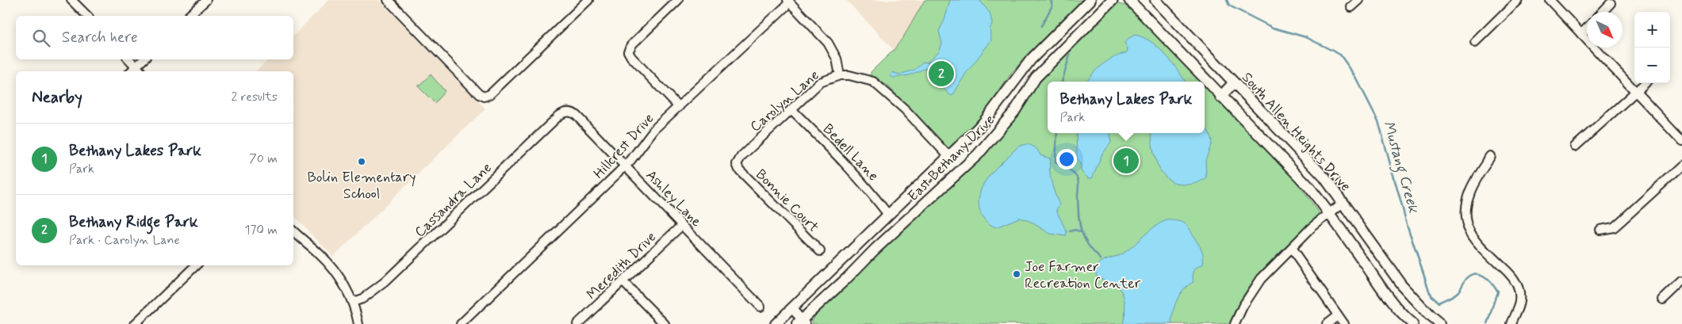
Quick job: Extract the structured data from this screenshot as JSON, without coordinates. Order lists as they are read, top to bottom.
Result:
{
  "streets": {
    "main road": ["South Allen Heights Drive", "East Bethany Drive"],
    "street": [
      "Carolyn Lane",
      "Hillcrest Drive",
      "Bedell Lane",
      "Ashley Lane",
      "Cassandra Lane",
      "Bonnie Court",
      "Meredith Drive"
    ]
  },
  "crossings": [
    ["Carolyn Lane", "Bedell Lane"],
    ["Carolyn Lane", "East Bethany Drive"],
    ["Carolyn Lane", "Bonnie Court"],
    ["Hillcrest Drive", "Ashley Lane"],
    ["Bedell Lane", "East Bethany Drive"],
    ["Ashley Lane", "Cassandra Lane"],
    ["Ashley Lane", "Meredith Drive"]
  ],
  "water": ["Mustang Creek"],
  "places": ["Bolin Elementary School", "Joe Farmer Recreation Center"],
  "north": "bottom right",
  "page": {
    "map_buttons": ["+", "−"],
    "search": "Search here",
    "pins": ["2", "1"],
    "heading": ["Nearby", "2 results"],
    "popup": ["Bethany Lakes Park", "Park"],
    "list": [
      {
        "mark": "1",
        "name": "Bethany Lakes Park",
        "note": "Park",
        "value": "70 m"
      },
      {
        "mark": "2",
        "name": "Bethany Ridge Park",
        "note": "Park · Carolyn Lane",
        "value": "170 m"
      }
    ]
  }
}
